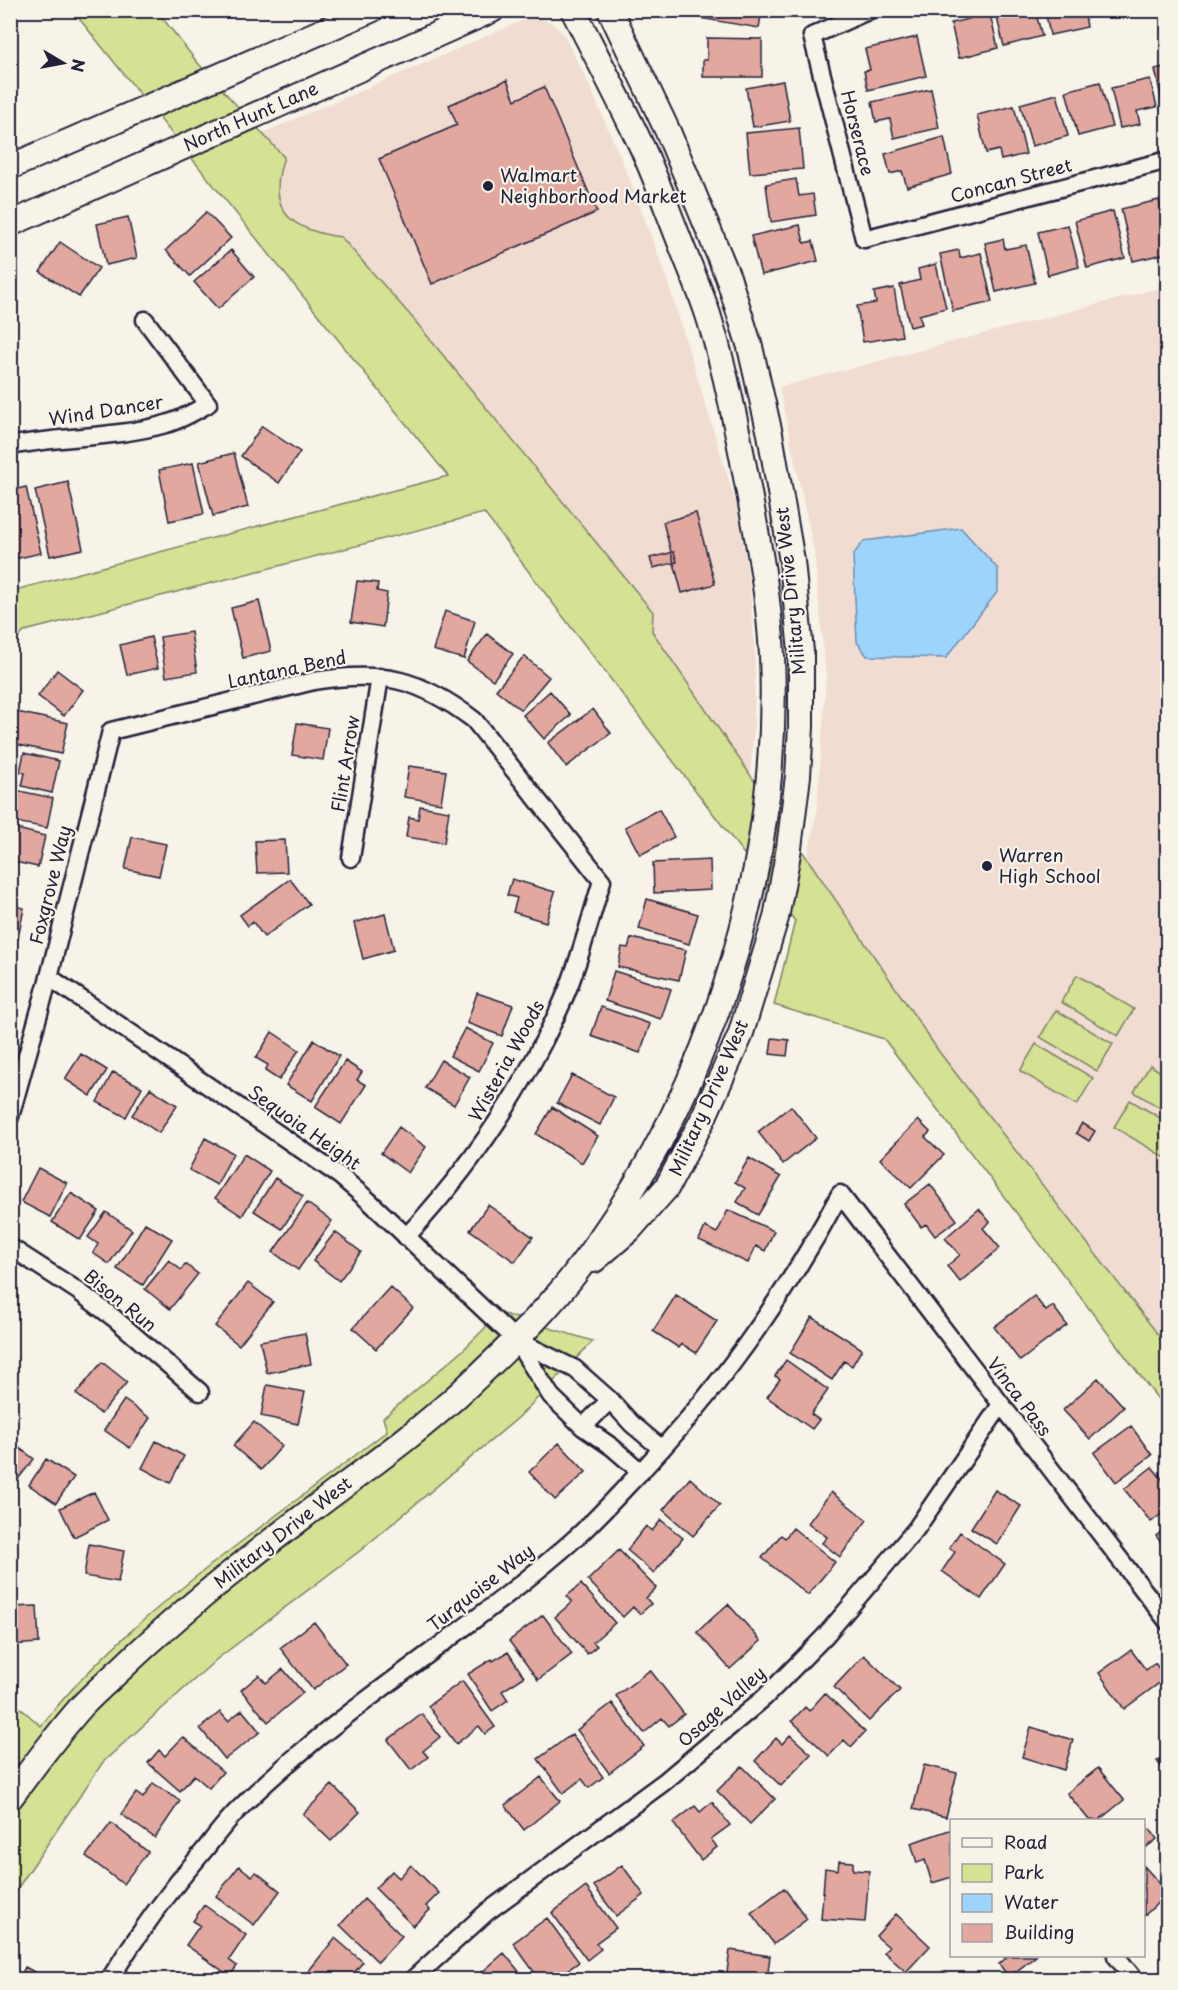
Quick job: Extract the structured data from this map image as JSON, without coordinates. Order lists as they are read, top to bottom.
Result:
{
  "streets": {
    "main road": ["North Hunt Lane", "Military Drive West"],
    "street": [
      "Horserace",
      "Concan Street",
      "Wind Dancer",
      "Lantana Bend",
      "Flint Arrow",
      "Foxgrove Way",
      "Wisteria Woods",
      "Sequoia Height",
      "Bison Run",
      "Vinca Pass",
      "Turquoise Way",
      "Osage Valley"
    ]
  },
  "crossings": [
    ["Horserace", "Concan Street"],
    ["Military Drive West", "Sequoia Height"],
    ["Lantana Bend", "Flint Arrow"],
    ["Lantana Bend", "Foxgrove Way"],
    ["Lantana Bend", "Wisteria Woods"],
    ["Foxgrove Way", "Sequoia Height"],
    ["Wisteria Woods", "Sequoia Height"],
    ["Sequoia Height", "Turquoise Way"],
    ["Vinca Pass", "Turquoise Way"],
    ["Vinca Pass", "Osage Valley"]
  ],
  "places": ["Walmart Neighborhood Market", "Warren High School"],
  "legend": [
    "Road",
    "Park",
    "Water",
    "Building"
  ],
  "north": "right"
}
